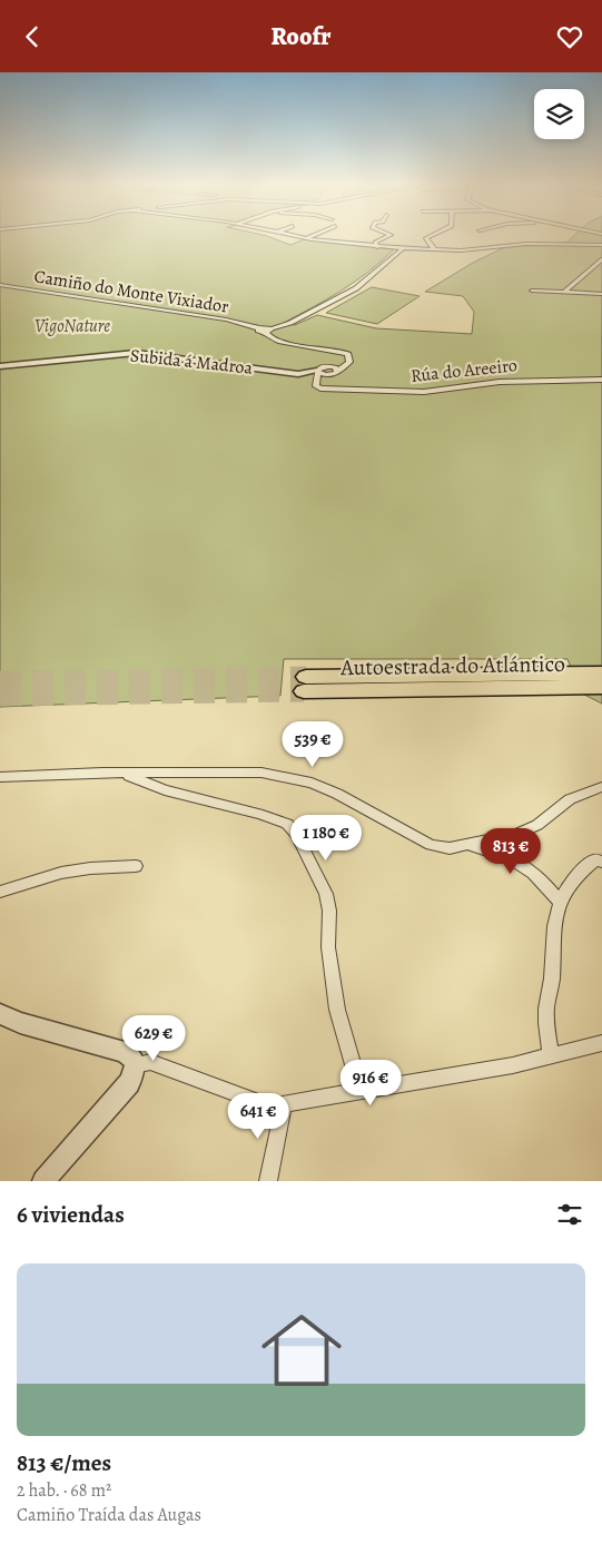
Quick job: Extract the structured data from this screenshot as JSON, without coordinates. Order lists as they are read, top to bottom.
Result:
{
  "streets": {
    "highway": ["Autoestrada do Atlántico"],
    "street": ["Camiño do Monte Vixiador", "Subida á Madroa", "Rúa do Areeiro"]
  },
  "crossings": [
    ["Camiño do Monte Vixiador", "Subida á Madroa"]
  ],
  "parks": ["VigoNature"],
  "page": {
    "header": "Roofr",
    "price": [
      "539 €",
      "1 180 €",
      "813 €",
      "629 €",
      "916 €",
      "641 €"
    ],
    "heading": "6 viviendas",
    "list": [
      {
        "name": "813 €/mes",
        "note": "2 hab. · 68 m² · Camiño Traída das Augas"
      }
    ]
  }
}
